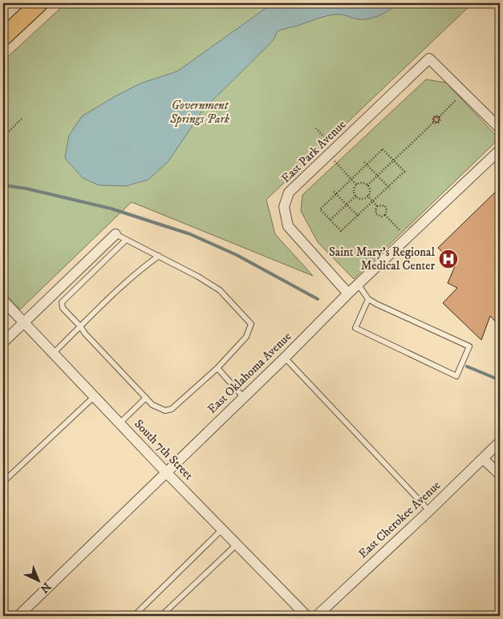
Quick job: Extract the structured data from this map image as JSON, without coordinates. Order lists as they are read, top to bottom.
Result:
{
  "streets": {
    "street": [
      "East Park Avenue",
      "East Oklahoma Avenue",
      "South 7th Street",
      "East Cherokee Avenue"
    ]
  },
  "crossings": [
    ["East Park Avenue", "East Oklahoma Avenue"],
    ["East Oklahoma Avenue", "South 7th Street"]
  ],
  "parks": ["Government Springs Park"],
  "places": {
    "hospital": ["Saint Mary's Regional Medical Center"]
  },
  "north": "bottom right"
}
